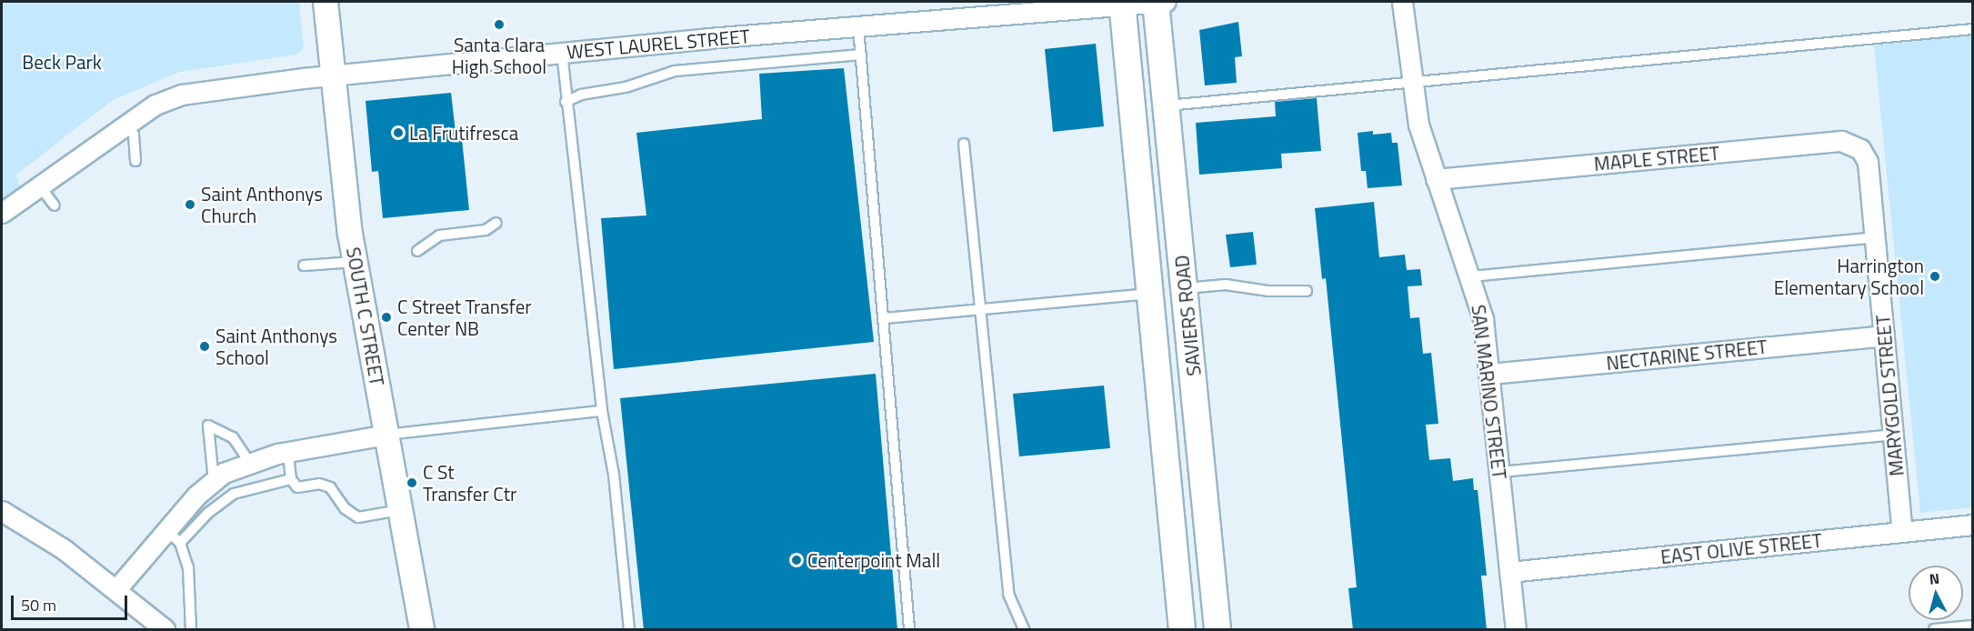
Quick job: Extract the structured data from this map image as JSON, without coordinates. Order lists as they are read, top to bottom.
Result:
{
  "streets": {
    "main road": ["SAVIERS ROAD"],
    "street": [
      "WEST LAUREL STREET",
      "MAPLE STREET",
      "SOUTH C STREET",
      "NECTARINE STREET",
      "SAN MARINO STREET",
      "MARYGOLD STREET",
      "EAST OLIVE STREET"
    ]
  },
  "crossings": [
    ["WEST LAUREL STREET", "SAVIERS ROAD"],
    ["WEST LAUREL STREET", "SOUTH C STREET"],
    ["MAPLE STREET", "SAN MARINO STREET"],
    ["MAPLE STREET", "MARYGOLD STREET"],
    ["NECTARINE STREET", "SAN MARINO STREET"],
    ["NECTARINE STREET", "MARYGOLD STREET"],
    ["SAN MARINO STREET", "EAST OLIVE STREET"],
    ["MARYGOLD STREET", "EAST OLIVE STREET"]
  ],
  "parks": ["Beck Park"],
  "places": [
    "Santa Clara High School",
    "La Frutifresca",
    "Saint Anthonys Church",
    "Harrington Elementary School",
    "C Street Transfer Center NB",
    "Saint Anthonys School",
    "C St Transfer Ctr",
    "Centerpoint Mall"
  ],
  "scale_bar": "50 m",
  "north": "top"
}
